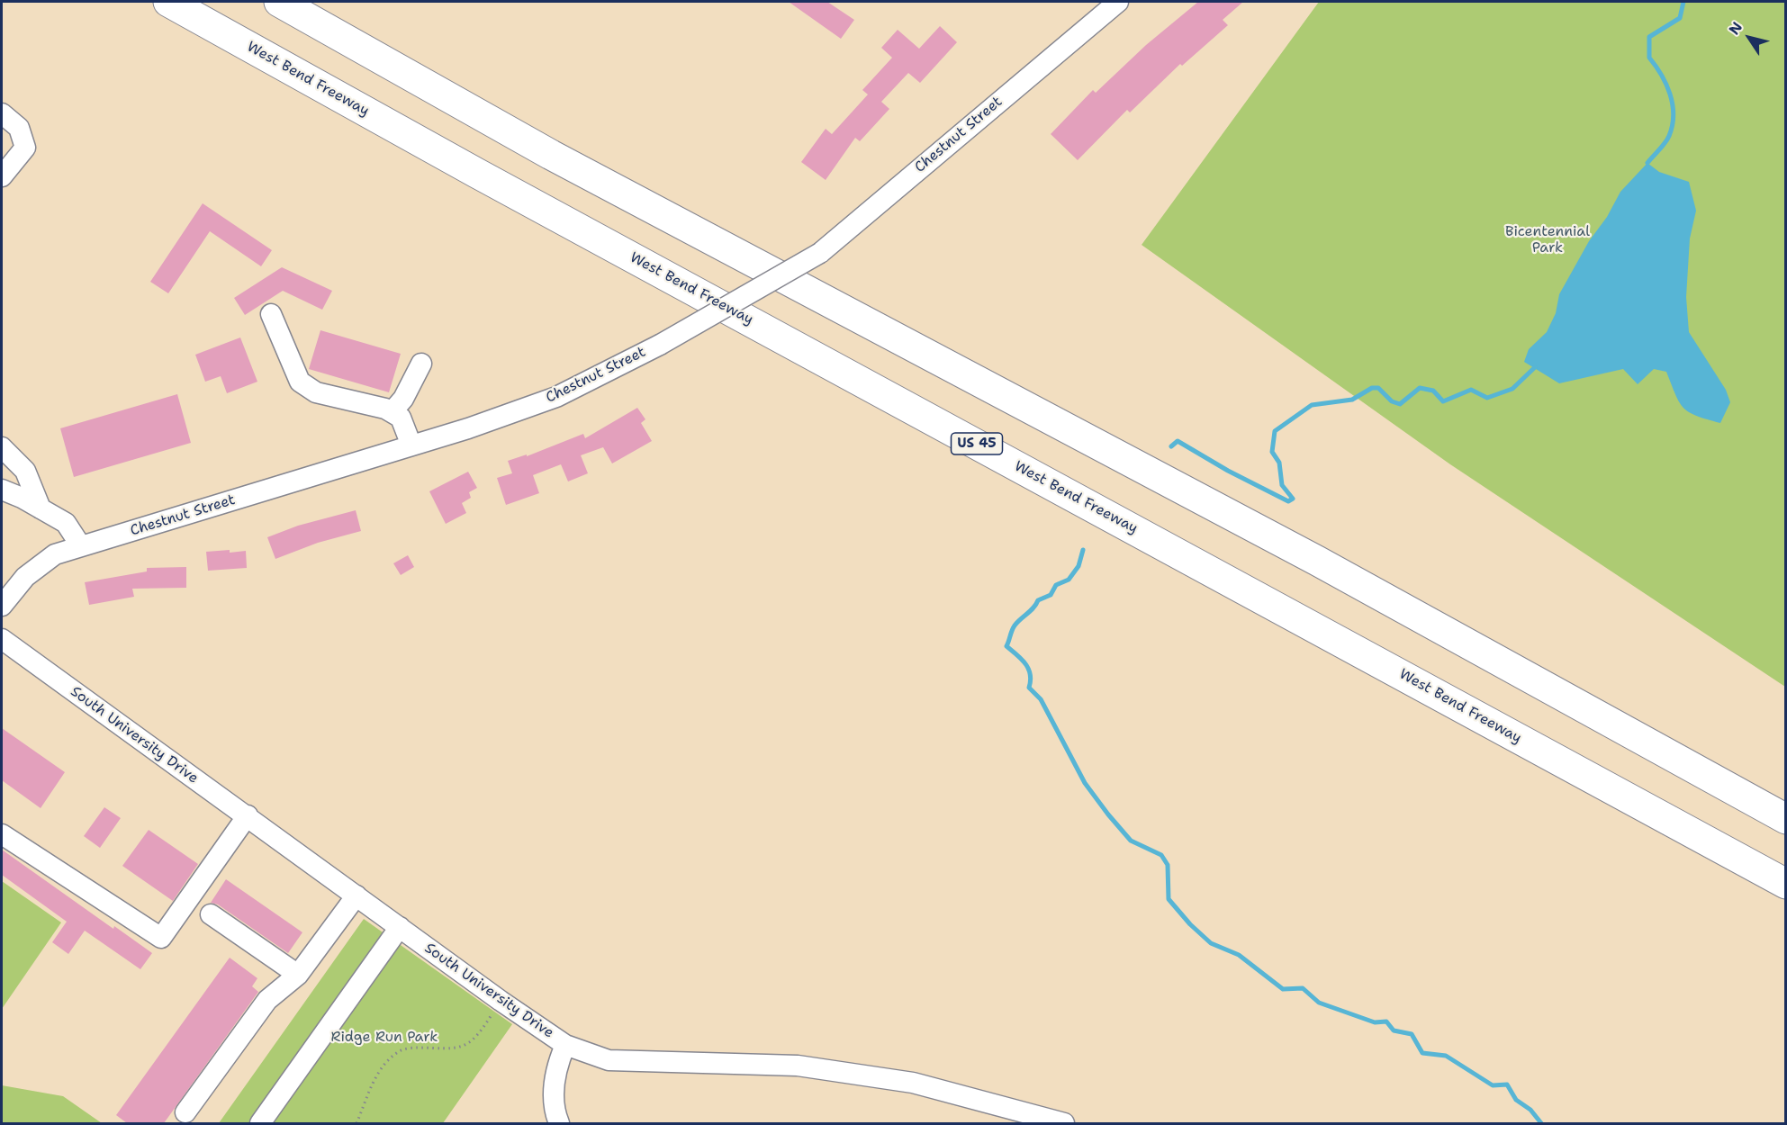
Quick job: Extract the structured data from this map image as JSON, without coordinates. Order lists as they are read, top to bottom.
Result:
{
  "streets": {
    "highway": ["West Bend Freeway", "US 45"],
    "street": ["Chestnut Street", "South University Drive"]
  },
  "parks": ["Bicentennial Park", "Ridge Run Park"],
  "north": "top left"
}
